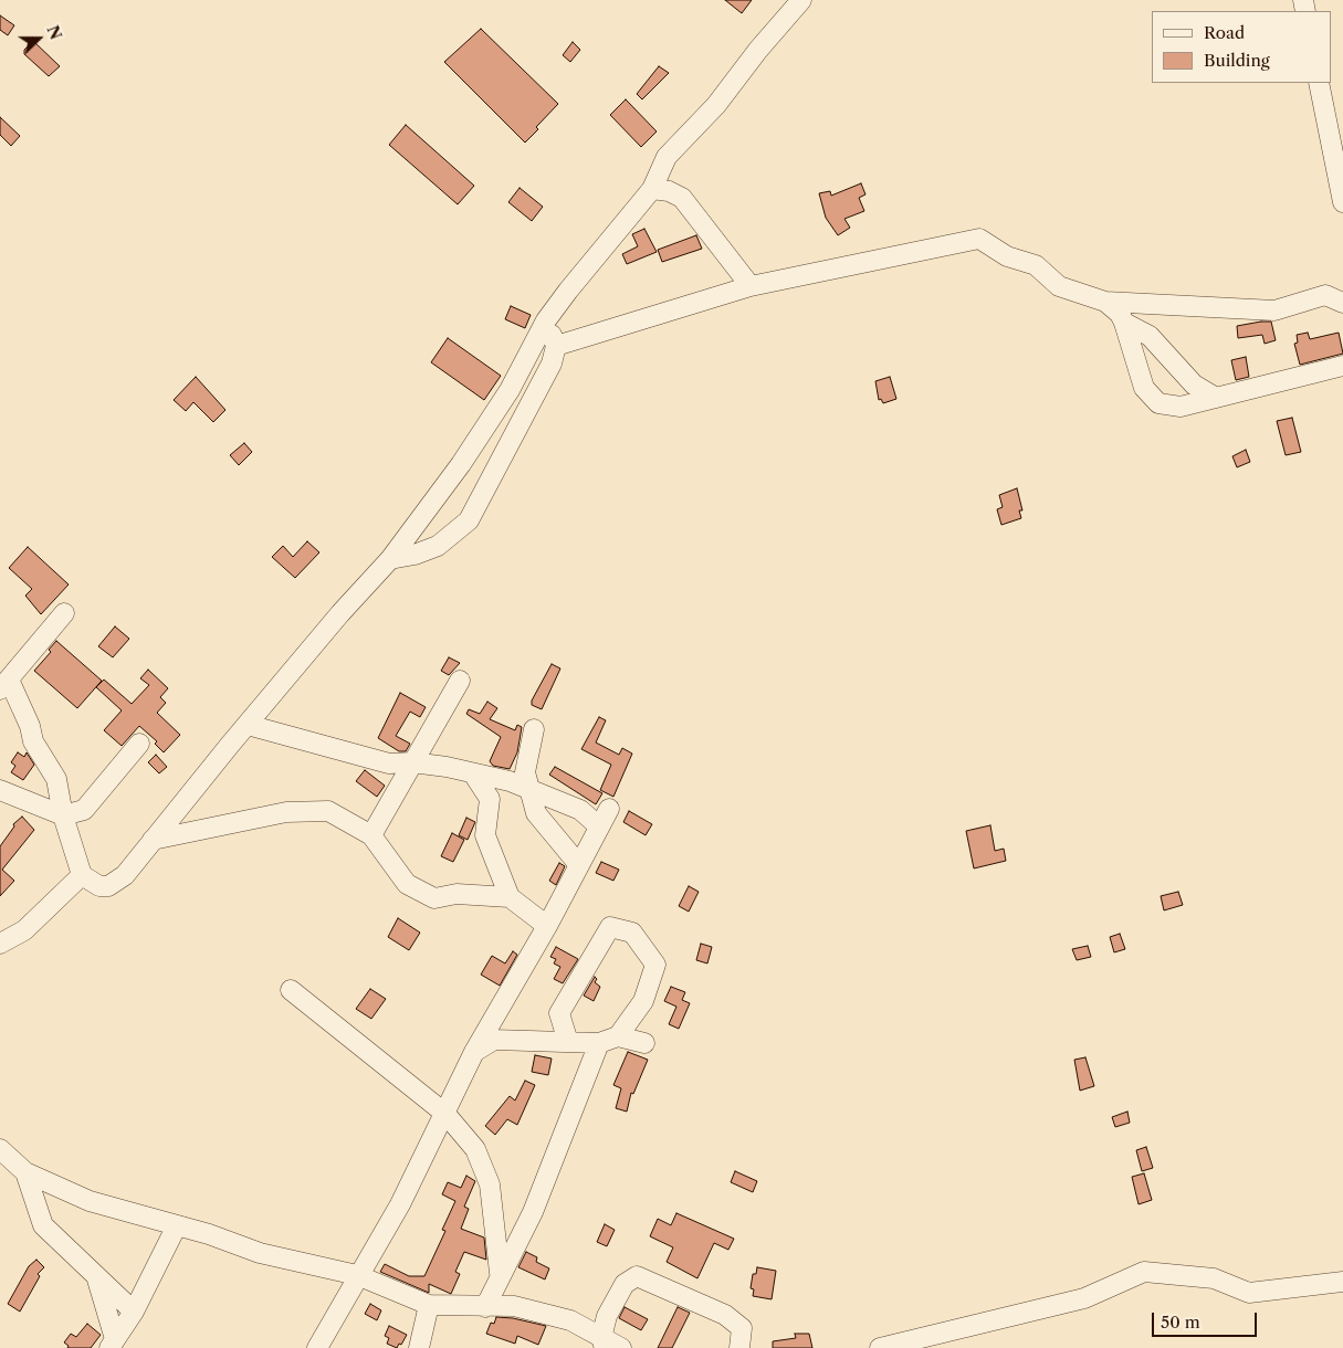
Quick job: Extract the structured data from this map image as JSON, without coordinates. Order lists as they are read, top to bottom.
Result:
{
  "legend": ["Road", "Building"],
  "scale_bar": "50 m",
  "north": "right"
}
